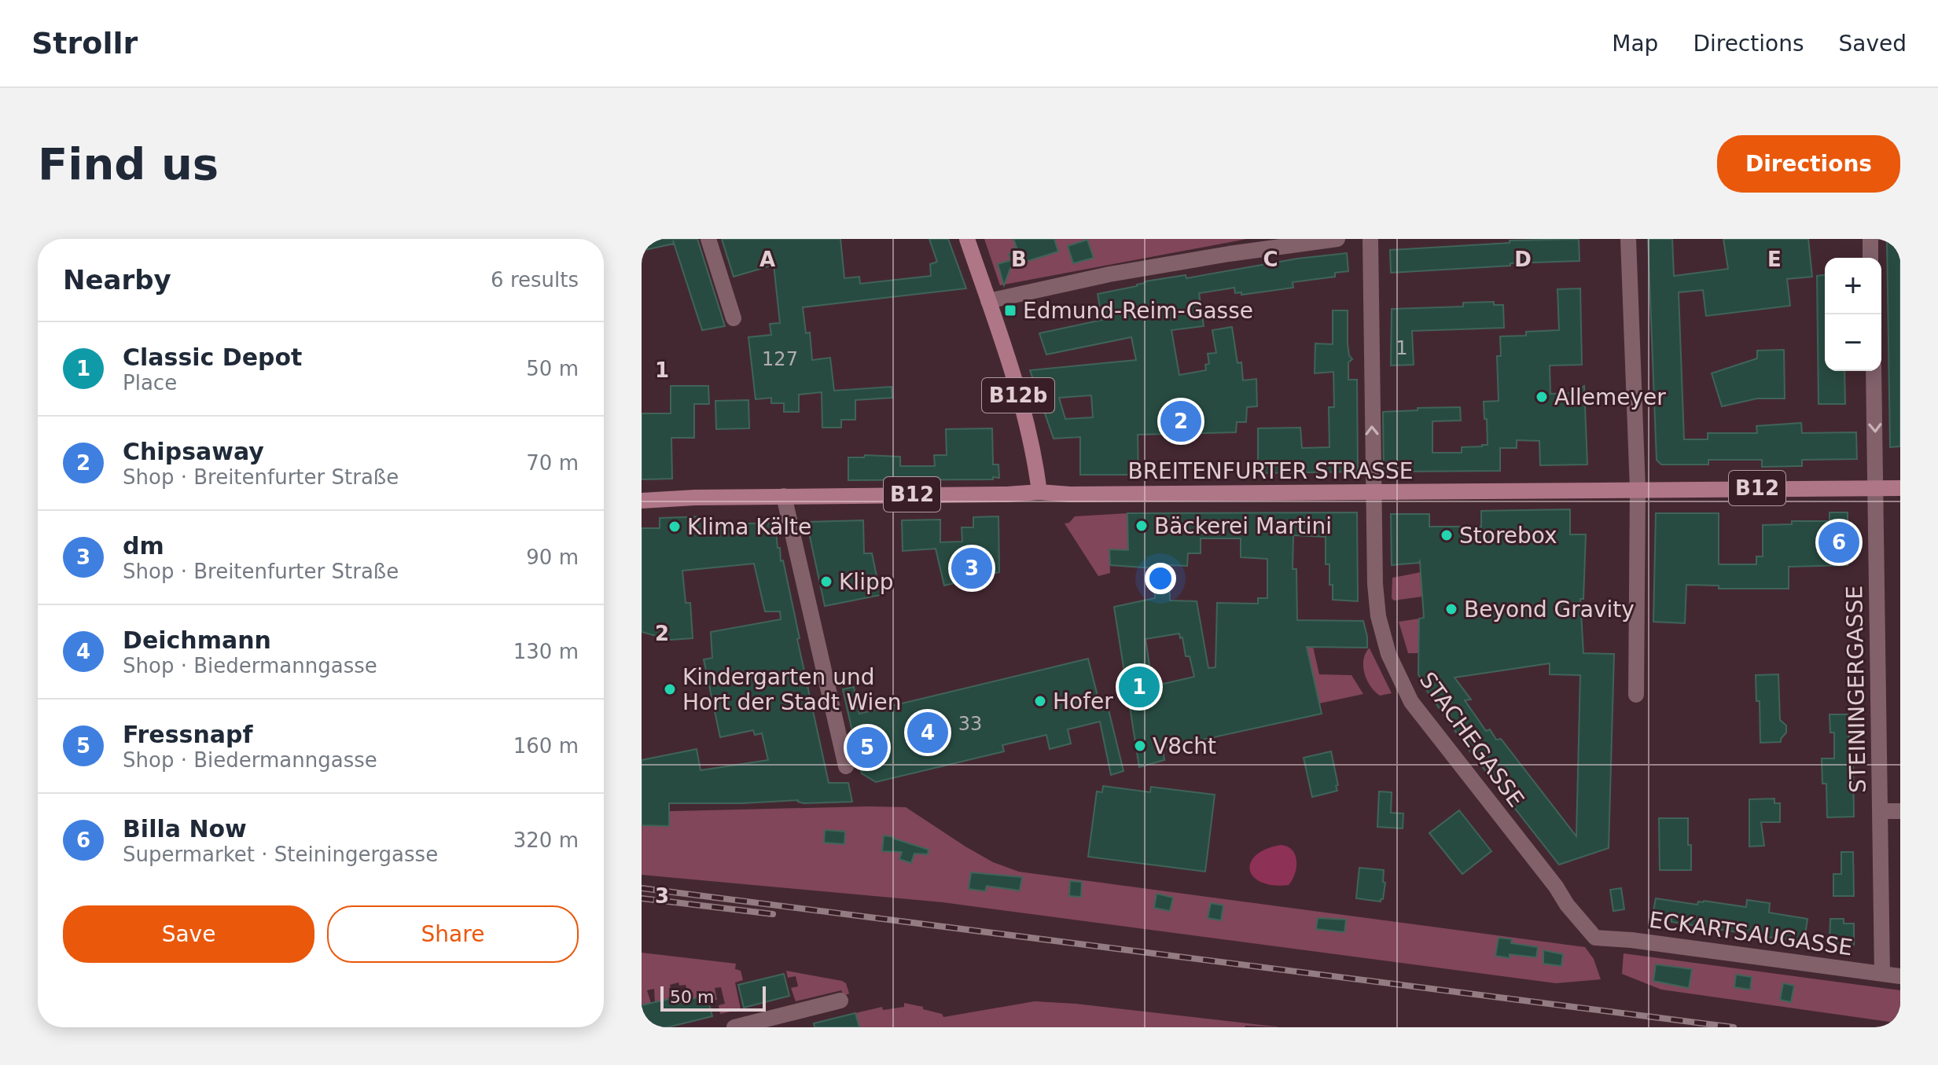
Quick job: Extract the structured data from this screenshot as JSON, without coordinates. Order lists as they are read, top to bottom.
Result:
{
  "streets": {
    "main road": ["B12b", "BREITENFURTER STRASSE", "B12"],
    "street": ["STEININGERGASSE", "STACHEGASSE", "ECKARTSAUGASSE"]
  },
  "crossings": [
    ["B12b", "BREITENFURTER STRASSE"],
    ["BREITENFURTER STRASSE", "STEININGERGASSE"],
    ["BREITENFURTER STRASSE", "STACHEGASSE"],
    ["STEININGERGASSE", "ECKARTSAUGASSE"],
    ["STACHEGASSE", "ECKARTSAUGASSE"]
  ],
  "places": {
    "transit": ["Edmund-Reim-Gasse"],
    "other": [
      "Allemeyer",
      "Bäckerei Martini",
      "Klima Kälte",
      "Storebox",
      "Klipp",
      "Beyond Gravity",
      "Kindergarten und Hort der Stadt Wien",
      "Hofer",
      "V8cht"
    ]
  },
  "house_numbers": ["1", "127", "33"],
  "scale_bar": "50 m",
  "page": {
    "header": "Strollr",
    "nav": ["Map", "Directions", "Saved"],
    "buttons": [
      "Directions",
      ["Save", "Share"]
    ],
    "title": "Find us",
    "heading": ["Nearby", "6 results"],
    "map_buttons": ["+", "−"],
    "list": [
      {
        "mark": "1",
        "name": "Classic Depot",
        "note": "Place",
        "value": "50 m"
      },
      {
        "mark": "2",
        "name": "Chipsaway",
        "note": "Shop · Breitenfurter Straße",
        "value": "70 m"
      },
      {
        "mark": "3",
        "name": "dm",
        "note": "Shop · Breitenfurter Straße",
        "value": "90 m"
      },
      {
        "mark": "4",
        "name": "Deichmann",
        "note": "Shop · Biedermanngasse",
        "value": "130 m"
      },
      {
        "mark": "5",
        "name": "Fressnapf",
        "note": "Shop · Biedermanngasse",
        "value": "160 m"
      },
      {
        "mark": "6",
        "name": "Billa Now",
        "note": "Supermarket · Steiningergasse",
        "value": "320 m"
      }
    ],
    "pins": [
      "2",
      "6",
      "3",
      "1",
      "4",
      "5"
    ],
    "scale": "50 m"
  },
  "grid": {
    "columns": [
      "A",
      "B",
      "C",
      "D",
      "E"
    ],
    "rows": ["1", "2", "3"]
  }
}
